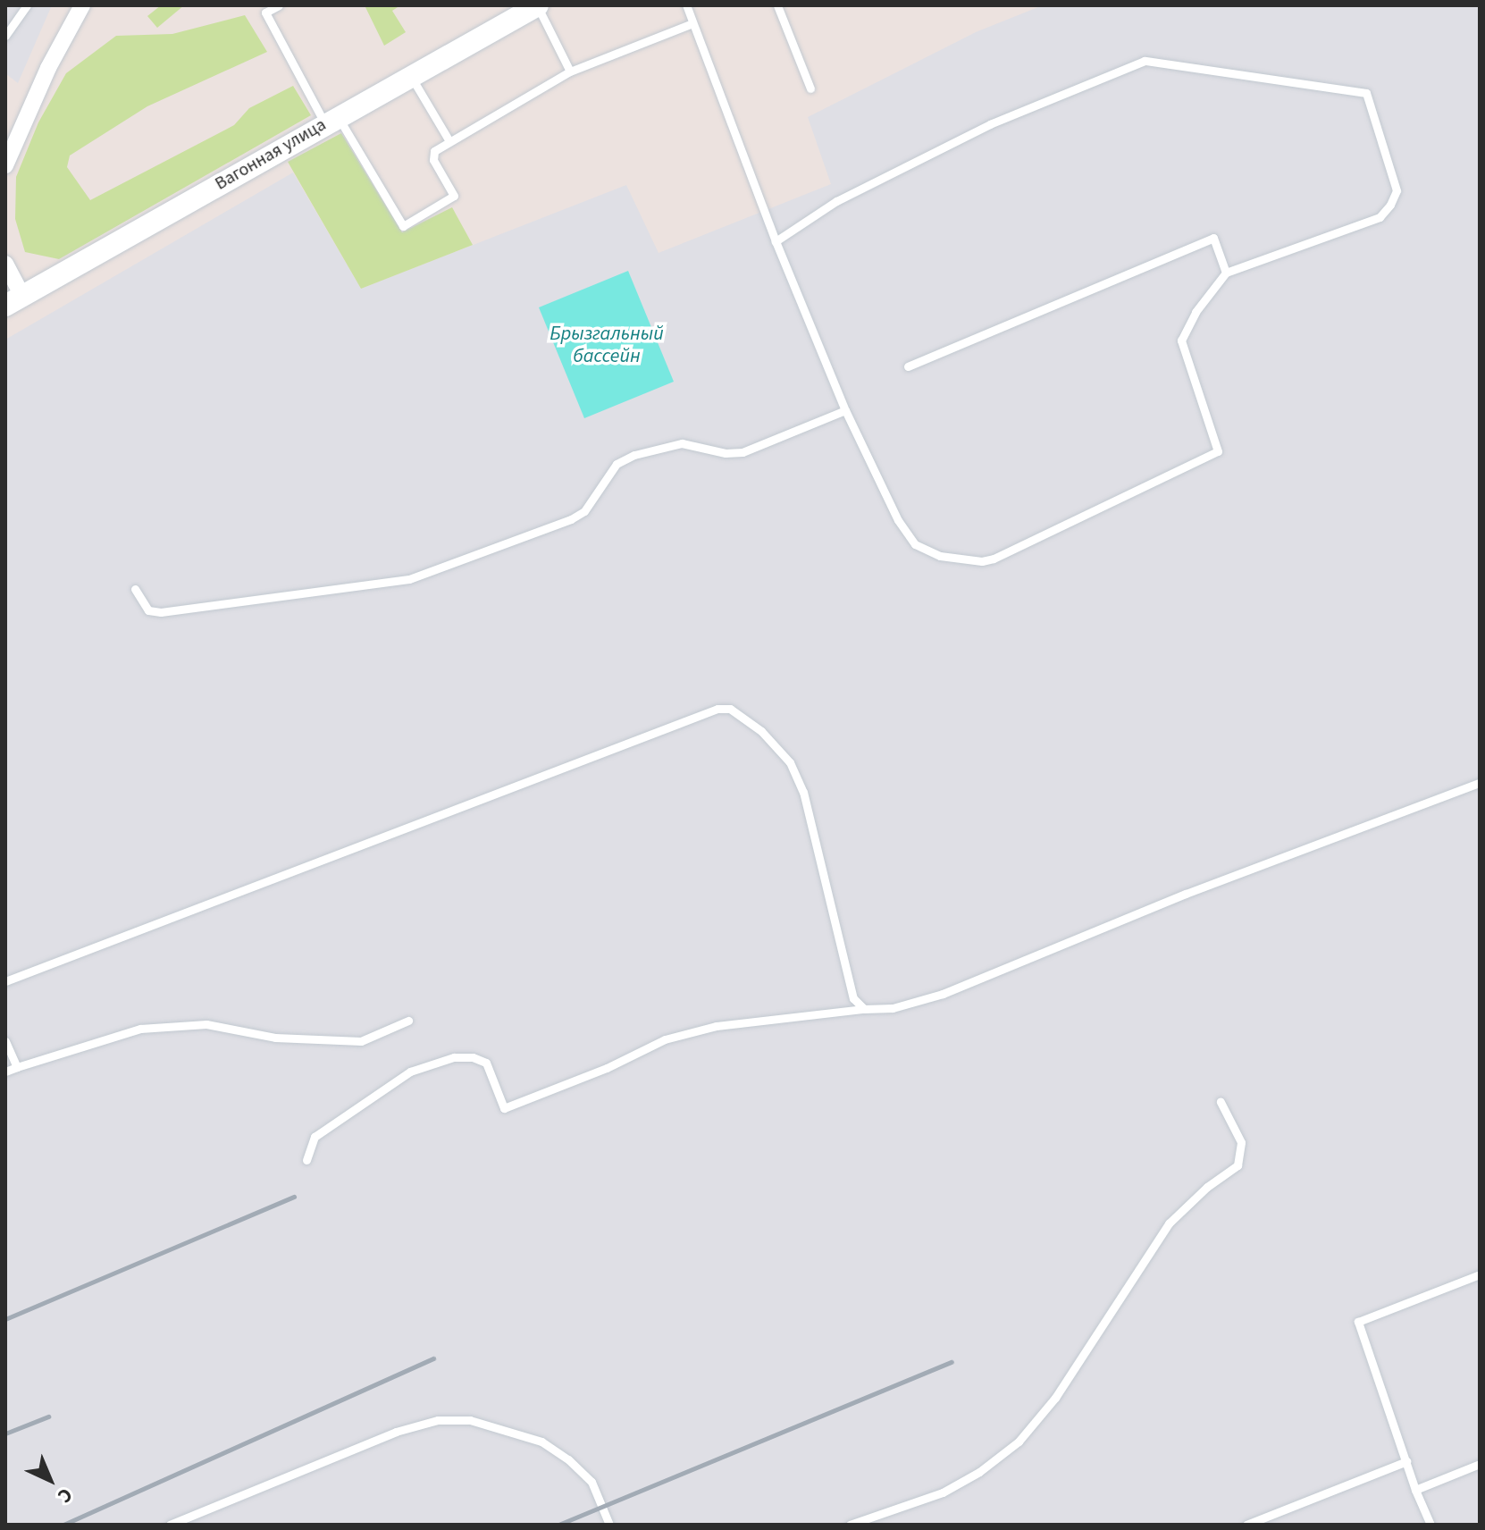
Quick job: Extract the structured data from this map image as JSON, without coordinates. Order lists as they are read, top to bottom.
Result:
{
  "streets": {
    "street": ["Вагонная улица"]
  },
  "water": ["Брызгальный бассейн"],
  "north": "bottom right"
}
